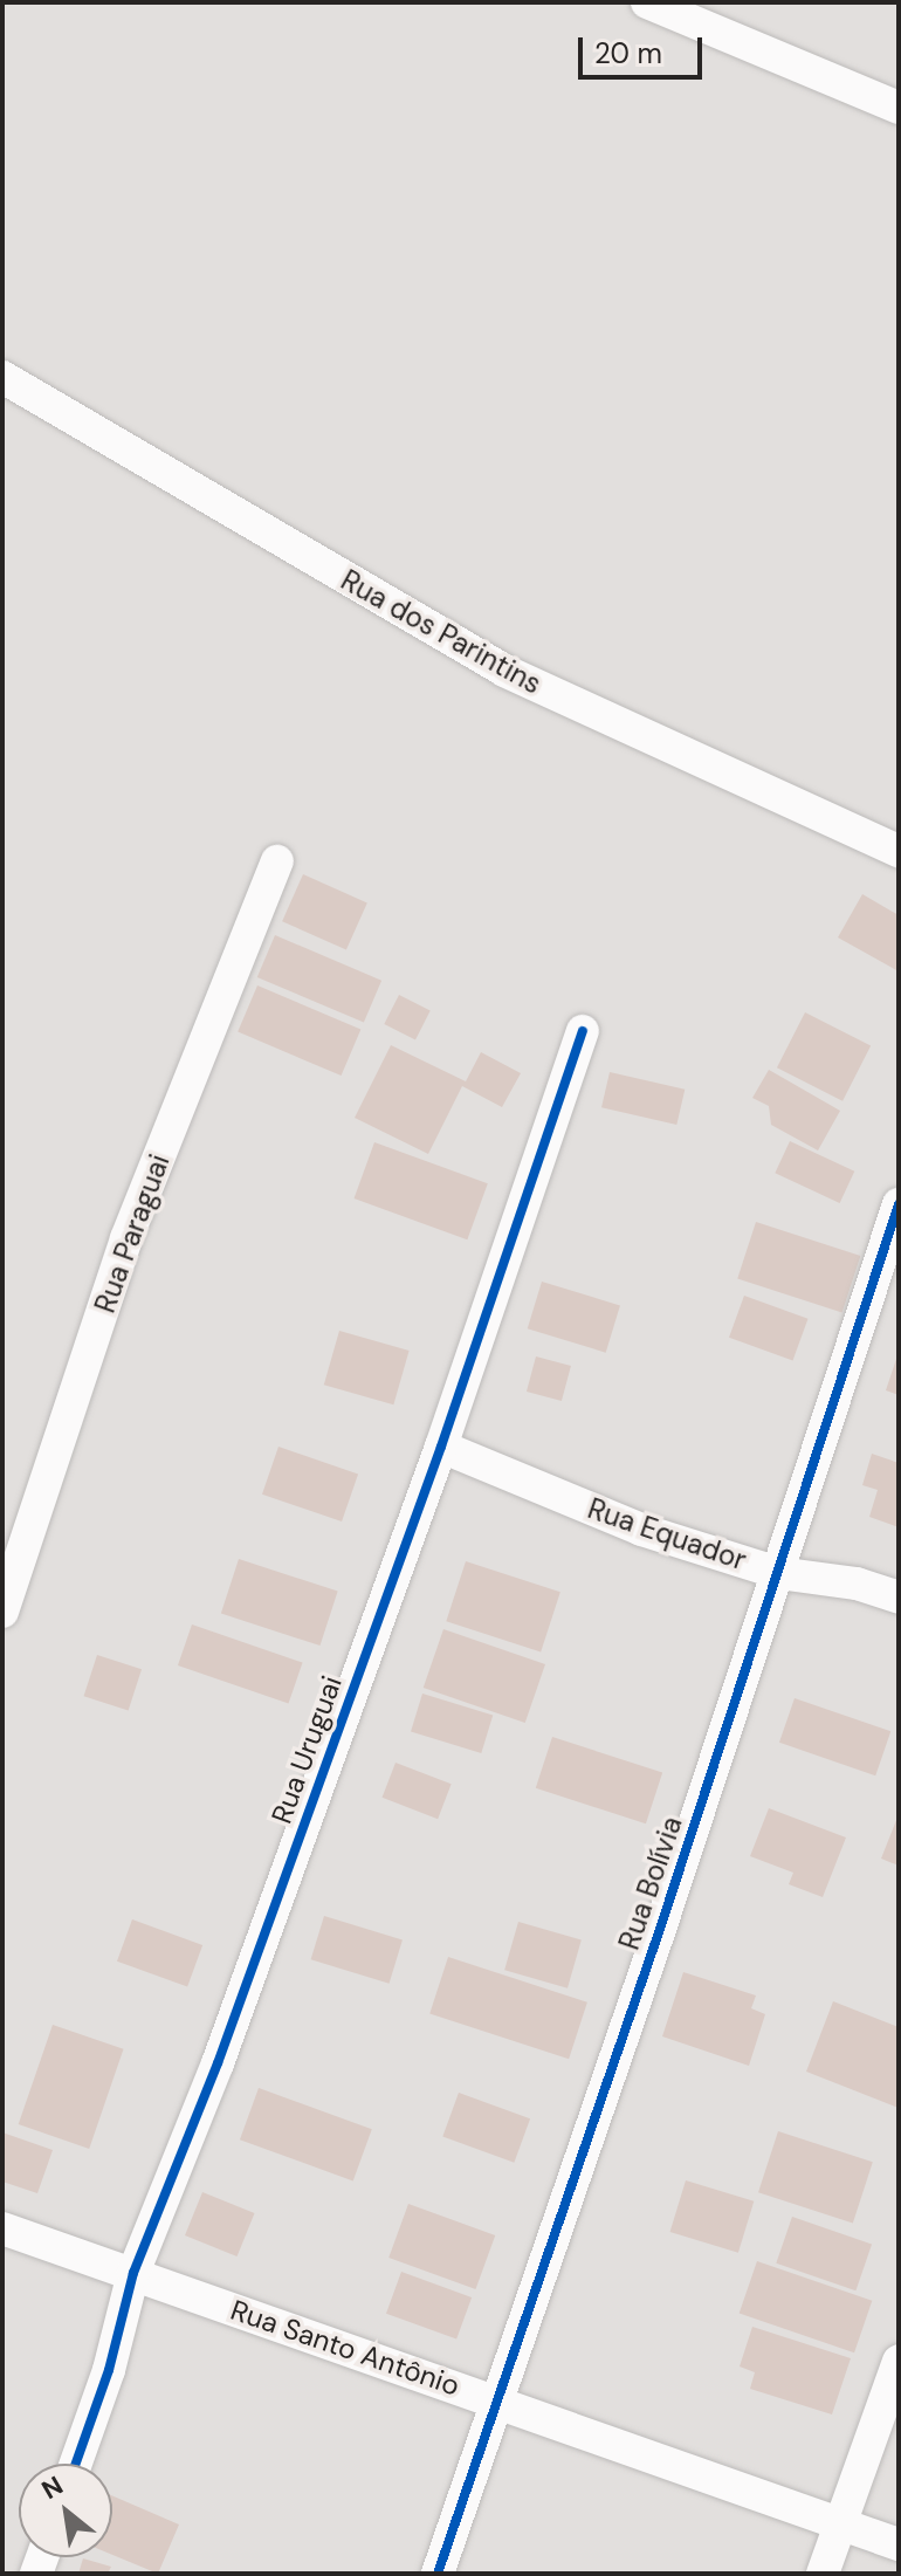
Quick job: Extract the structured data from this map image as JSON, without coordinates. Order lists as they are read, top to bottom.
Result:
{
  "streets": {
    "street": [
      "Rua dos Parintins",
      "Rua Paraguai",
      "Rua Equador",
      "Rua Uruguai",
      "Rua Bolívia",
      "Rua Santo Antônio"
    ]
  },
  "crossings": [
    ["Rua Equador", "Rua Uruguai"],
    ["Rua Equador", "Rua Bolívia"],
    ["Rua Uruguai", "Rua Santo Antônio"],
    ["Rua Bolívia", "Rua Santo Antônio"]
  ],
  "scale_bar": "20 m",
  "north": "top left"
}
